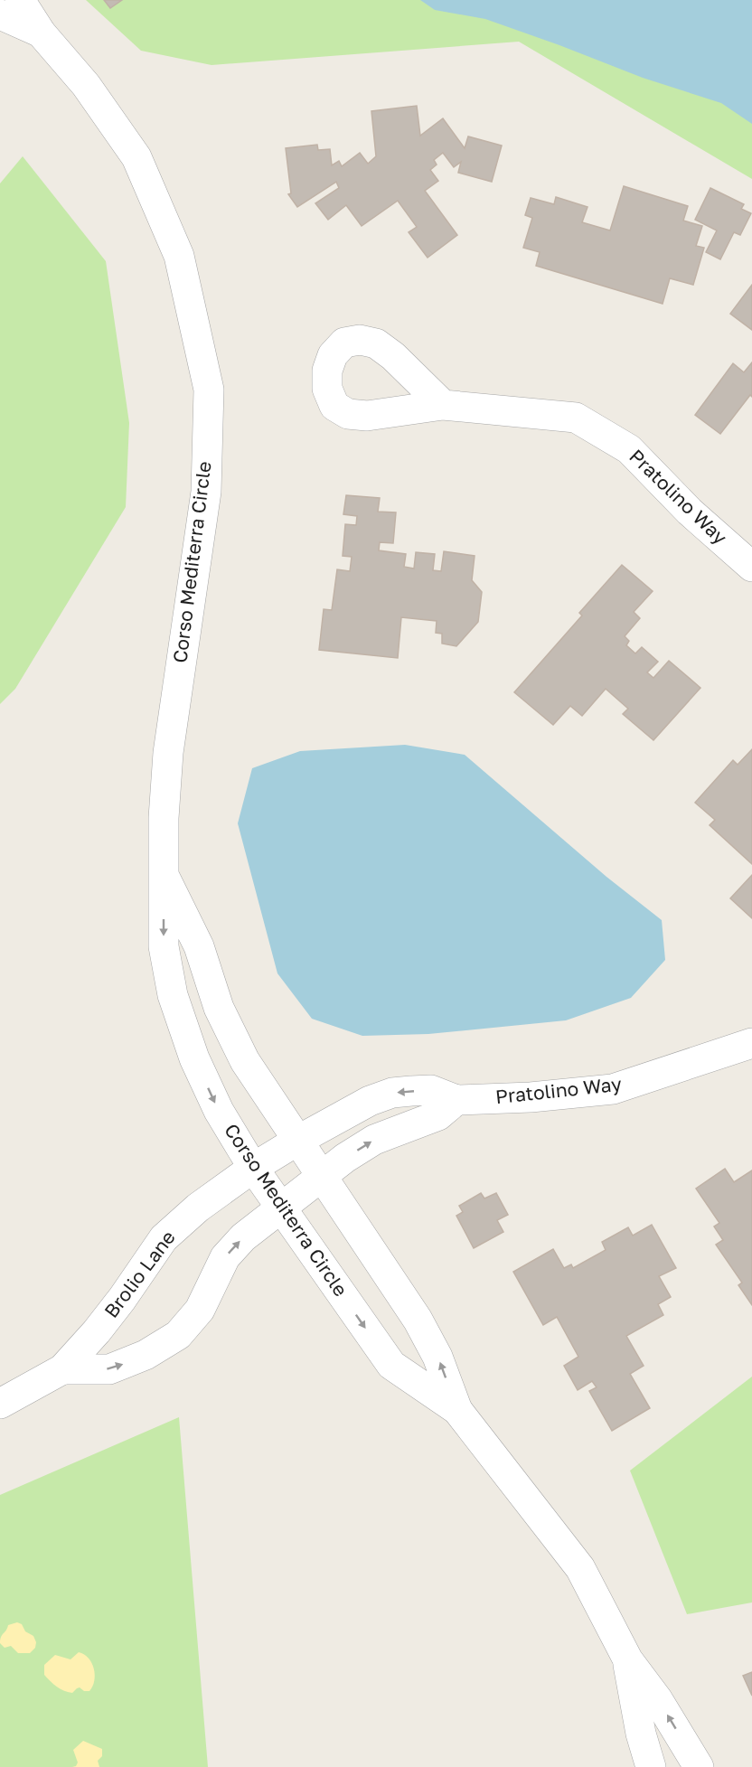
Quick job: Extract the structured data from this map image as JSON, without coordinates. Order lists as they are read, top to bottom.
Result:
{
  "streets": {
    "street": ["Pratolino Way", "Corso Mediterra Circle", "Brolio Lane"]
  },
  "crossings": [
    ["Pratolino Way", "Corso Mediterra Circle"],
    ["Pratolino Way", "Brolio Lane"],
    ["Corso Mediterra Circle", "Brolio Lane"]
  ]
}
